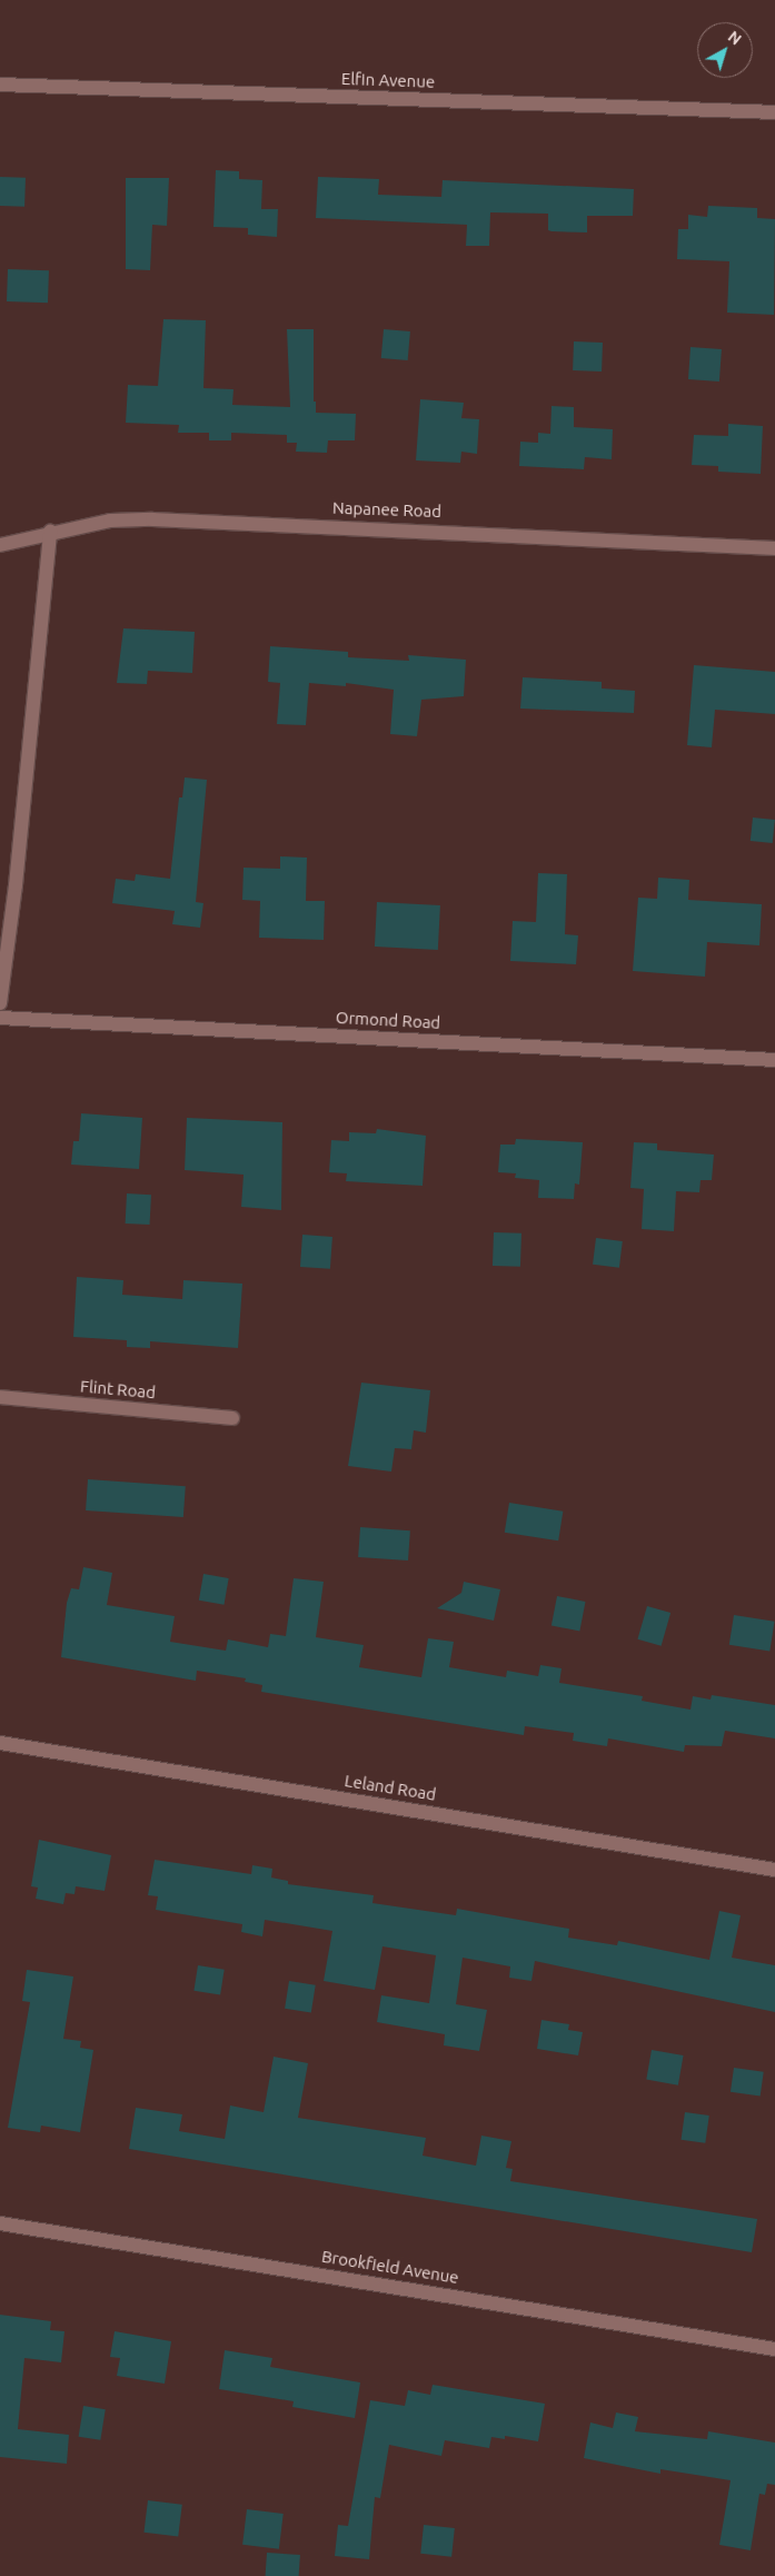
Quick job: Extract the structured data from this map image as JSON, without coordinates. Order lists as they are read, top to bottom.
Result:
{
  "streets": {
    "street": [
      "Elfin Avenue",
      "Napanee Road",
      "Ormond Road",
      "Flint Road",
      "Leland Road",
      "Brookfield Avenue"
    ]
  },
  "north": "top right"
}
